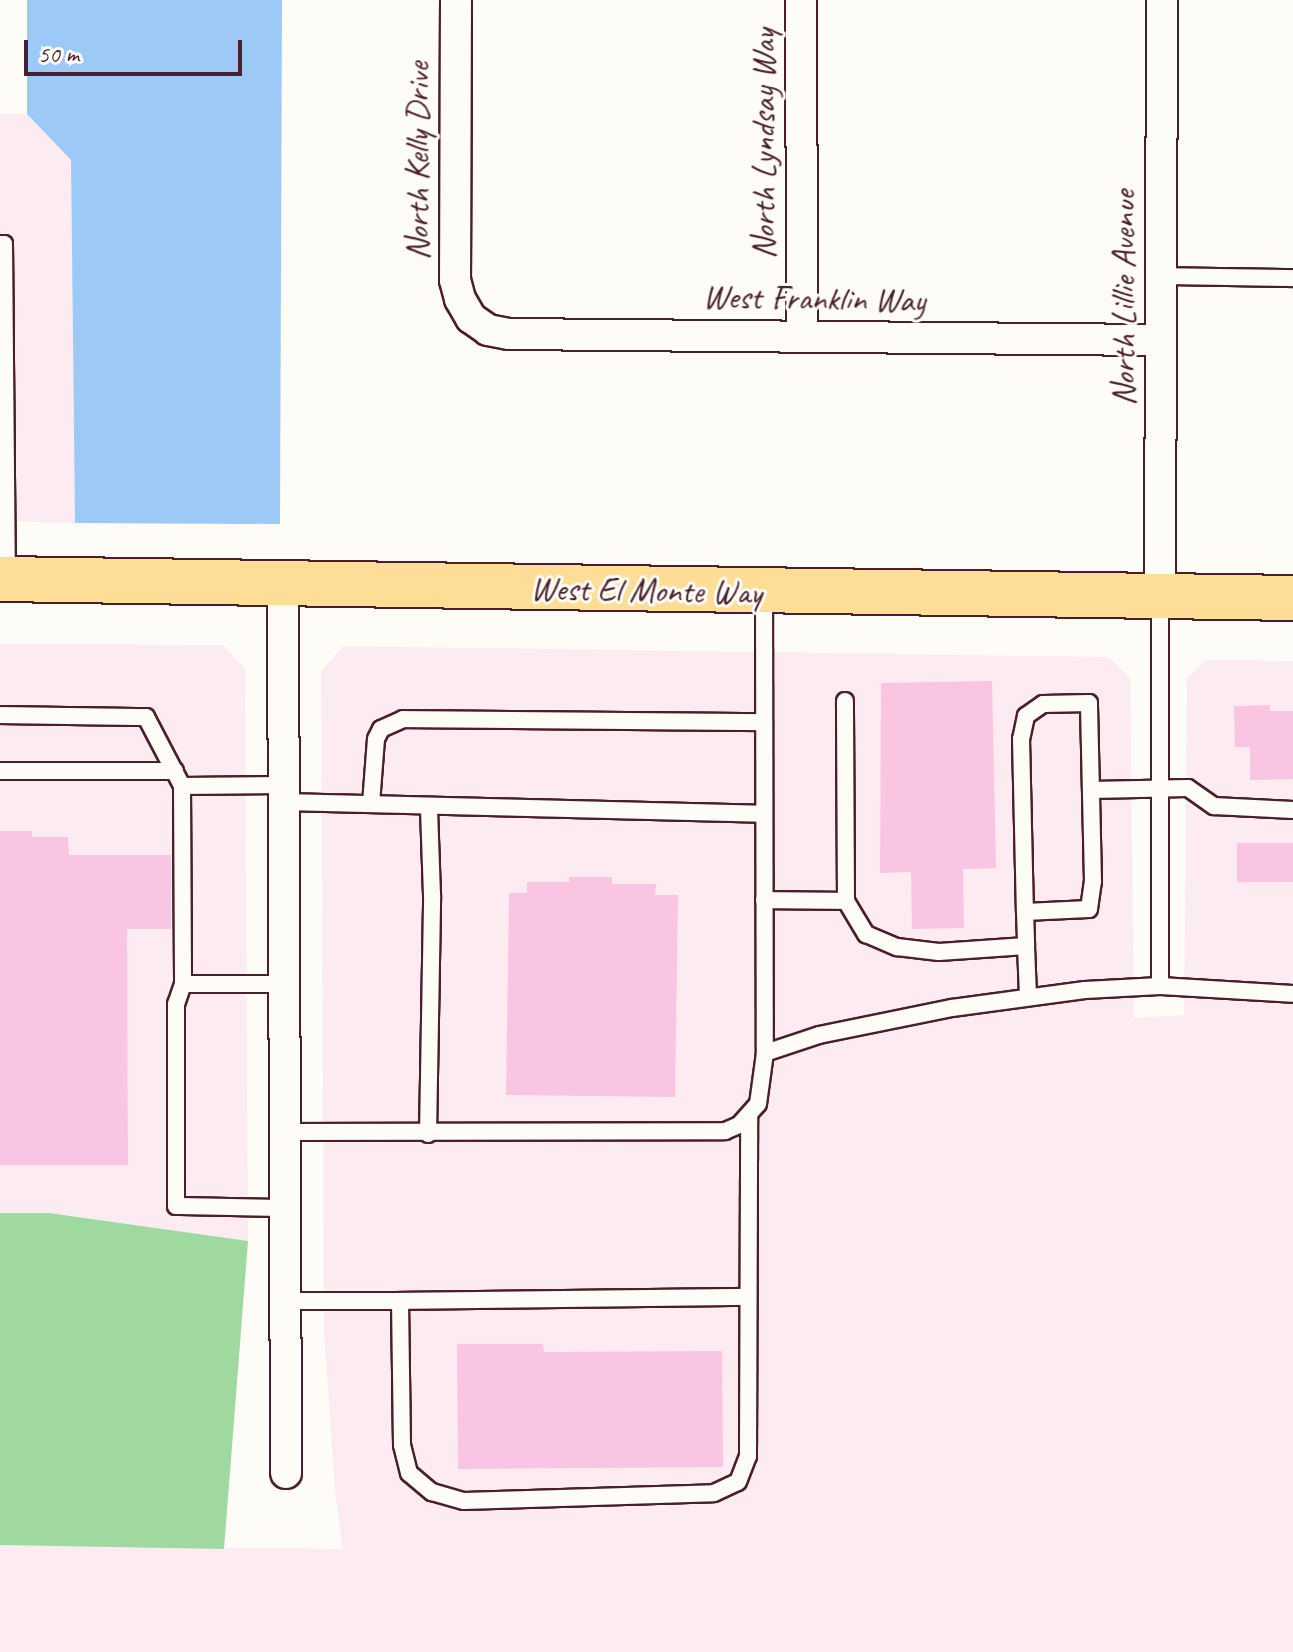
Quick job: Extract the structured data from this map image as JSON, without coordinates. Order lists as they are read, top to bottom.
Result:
{
  "streets": {
    "main road": ["West El Monte Way"],
    "street": [
      "North Lyndsay Way",
      "North Kelly Drive",
      "West Franklin Way",
      "North Lillie Avenue"
    ]
  },
  "crossings": [
    ["North Lyndsay Way", "West Franklin Way"],
    ["North Kelly Drive", "West Franklin Way"],
    ["West Franklin Way", "North Lillie Avenue"],
    ["North Lillie Avenue", "West El Monte Way"]
  ],
  "scale_bar": "50 m"
}
